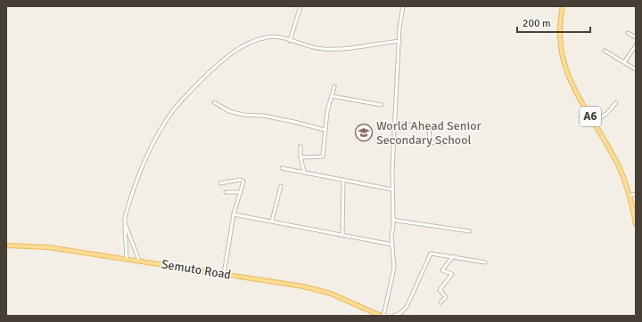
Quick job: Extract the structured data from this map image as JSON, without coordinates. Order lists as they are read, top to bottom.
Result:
{
  "streets": {
    "main road": ["A6", "Semuto Road"]
  },
  "places": {
    "school or university": ["World Ahead Senior Secondary School"]
  },
  "scale_bar": "200 m"
}
